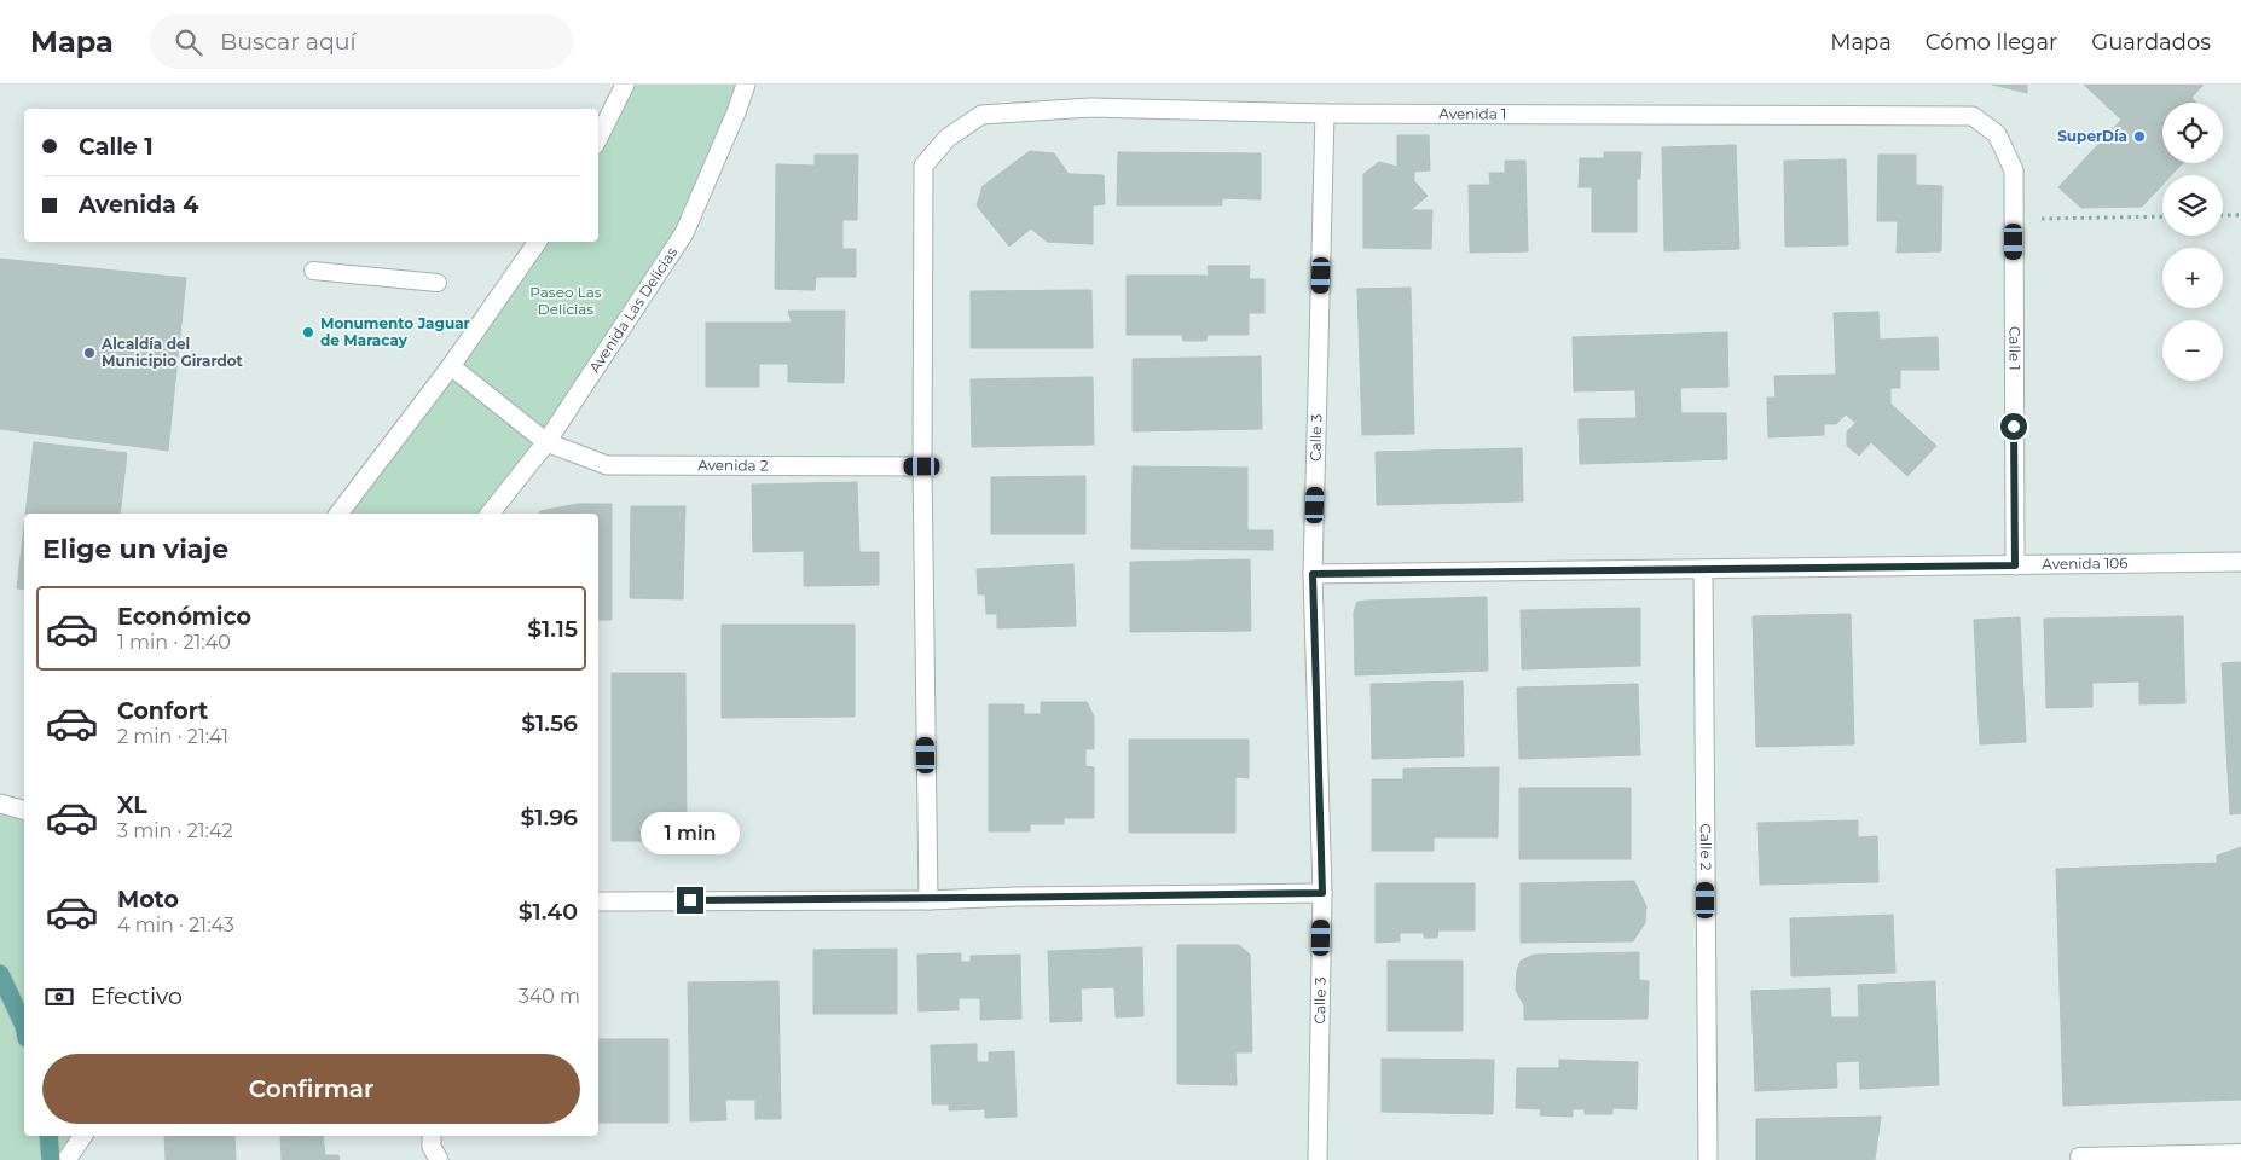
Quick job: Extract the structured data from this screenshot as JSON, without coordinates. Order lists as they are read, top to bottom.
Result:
{
  "streets": {
    "street": [
      "Avenida 1",
      "Avenida Las Delicias",
      "Calle 1",
      "Calle 3",
      "Avenida 2",
      "Avenida 106",
      "Calle 2"
    ]
  },
  "crossings": [
    ["Avenida 1", "Calle 1"],
    ["Avenida 1", "Calle 3"],
    ["Avenida 1", "Avenida 2"],
    ["Avenida Las Delicias", "Avenida 2"],
    ["Calle 1", "Avenida 106"],
    ["Calle 3", "Avenida 106"],
    ["Avenida 106", "Calle 2"]
  ],
  "parks": ["Paseo Las Delicias"],
  "places": ["SuperDía", "Monumento Jaguar de Maracay", "Alcaldía del Municipio Girardot"],
  "page": {
    "header": "Mapa",
    "search": "Buscar aquí",
    "nav": ["Mapa", "Cómo llegar", "Guardados"],
    "map_buttons": ["+", "−"],
    "banner": ["Calle 1", "Avenida 4"],
    "heading": "Elige un viaje",
    "list": [
      {
        "name": "Económico",
        "note": "1 min · 21:40",
        "value": "$1.15"
      },
      {
        "name": "Confort",
        "note": "2 min · 21:41",
        "value": "$1.56"
      },
      {
        "name": "XL",
        "note": "3 min · 21:42",
        "value": "$1.96"
      },
      {
        "name": "Moto",
        "note": "4 min · 21:43",
        "value": "$1.40"
      }
    ],
    "bubble": "1 min",
    "pay": ["Efectivo", "340 m"],
    "buttons": "Confirmar"
  }
}
